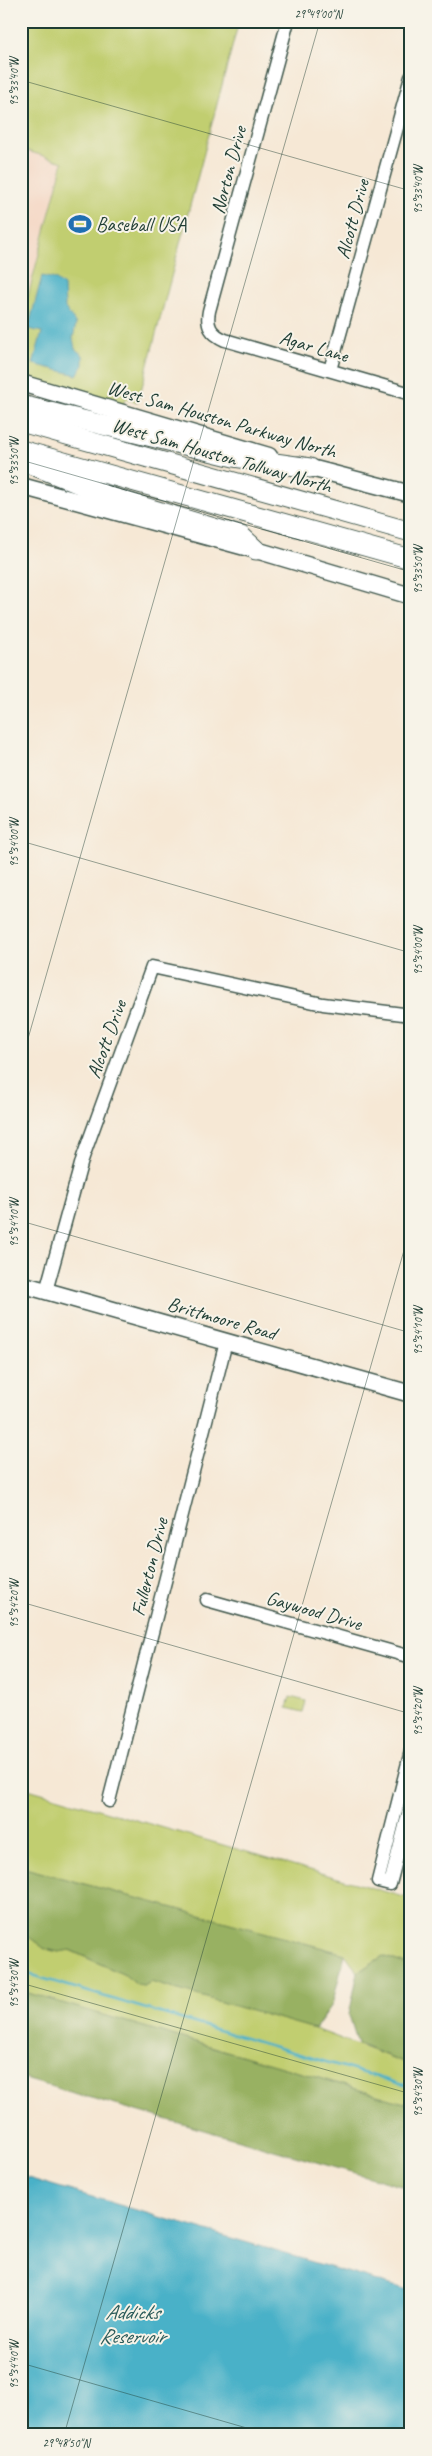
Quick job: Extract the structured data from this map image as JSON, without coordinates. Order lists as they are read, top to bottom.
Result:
{
  "streets": {
    "highway": ["West Sam Houston Tollway North"],
    "main road": ["West Sam Houston Parkway North", "Brittmoore Road"],
    "street": [
      "Norton Drive",
      "Alcott Drive",
      "Agar Lane",
      "Fullerton Drive",
      "Gaywood Drive"
    ]
  },
  "crossings": [
    ["Norton Drive", "Agar Lane"],
    ["Alcott Drive", "Agar Lane"],
    ["Alcott Drive", "Brittmoore Road"],
    ["Brittmoore Road", "Fullerton Drive"]
  ],
  "water": ["Addicks Reservoir"],
  "places": {
    "sports": ["Baseball USA"]
  },
  "coordinates": [
    "29°49'00\"N",
    "95°33'40\"W",
    "95°33'50\"W",
    "95°34'00\"W",
    "95°34'10\"W",
    "95°34'20\"W",
    "95°34'30\"W",
    "95°34'40\"W",
    "29°48'50\"N"
  ]
}
